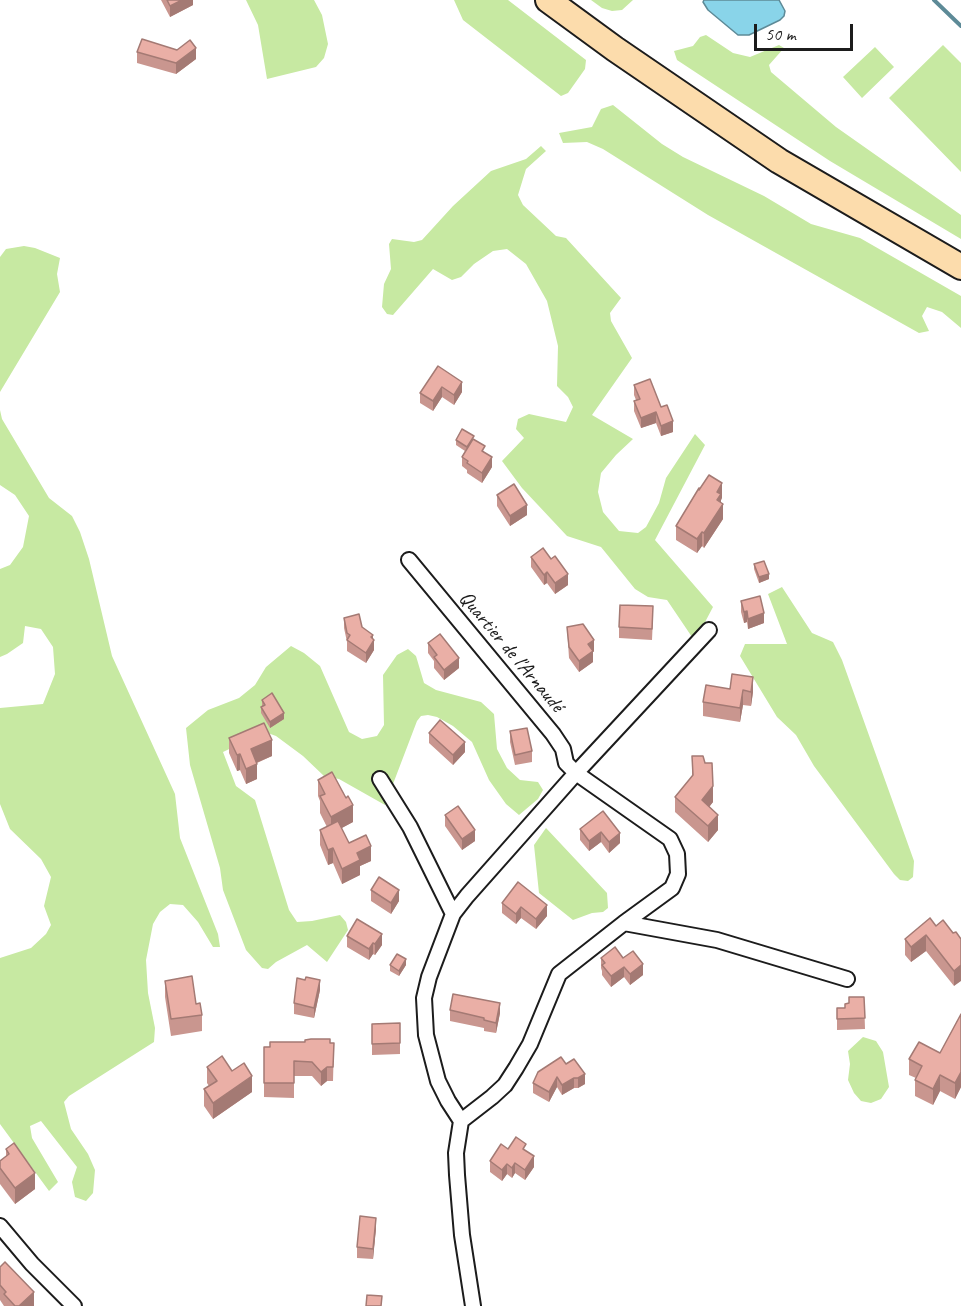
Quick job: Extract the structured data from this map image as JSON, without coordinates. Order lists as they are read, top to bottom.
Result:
{
  "streets": {
    "street": ["Quartier de l'Arnaudé"]
  },
  "scale_bar": "50 m"
}
